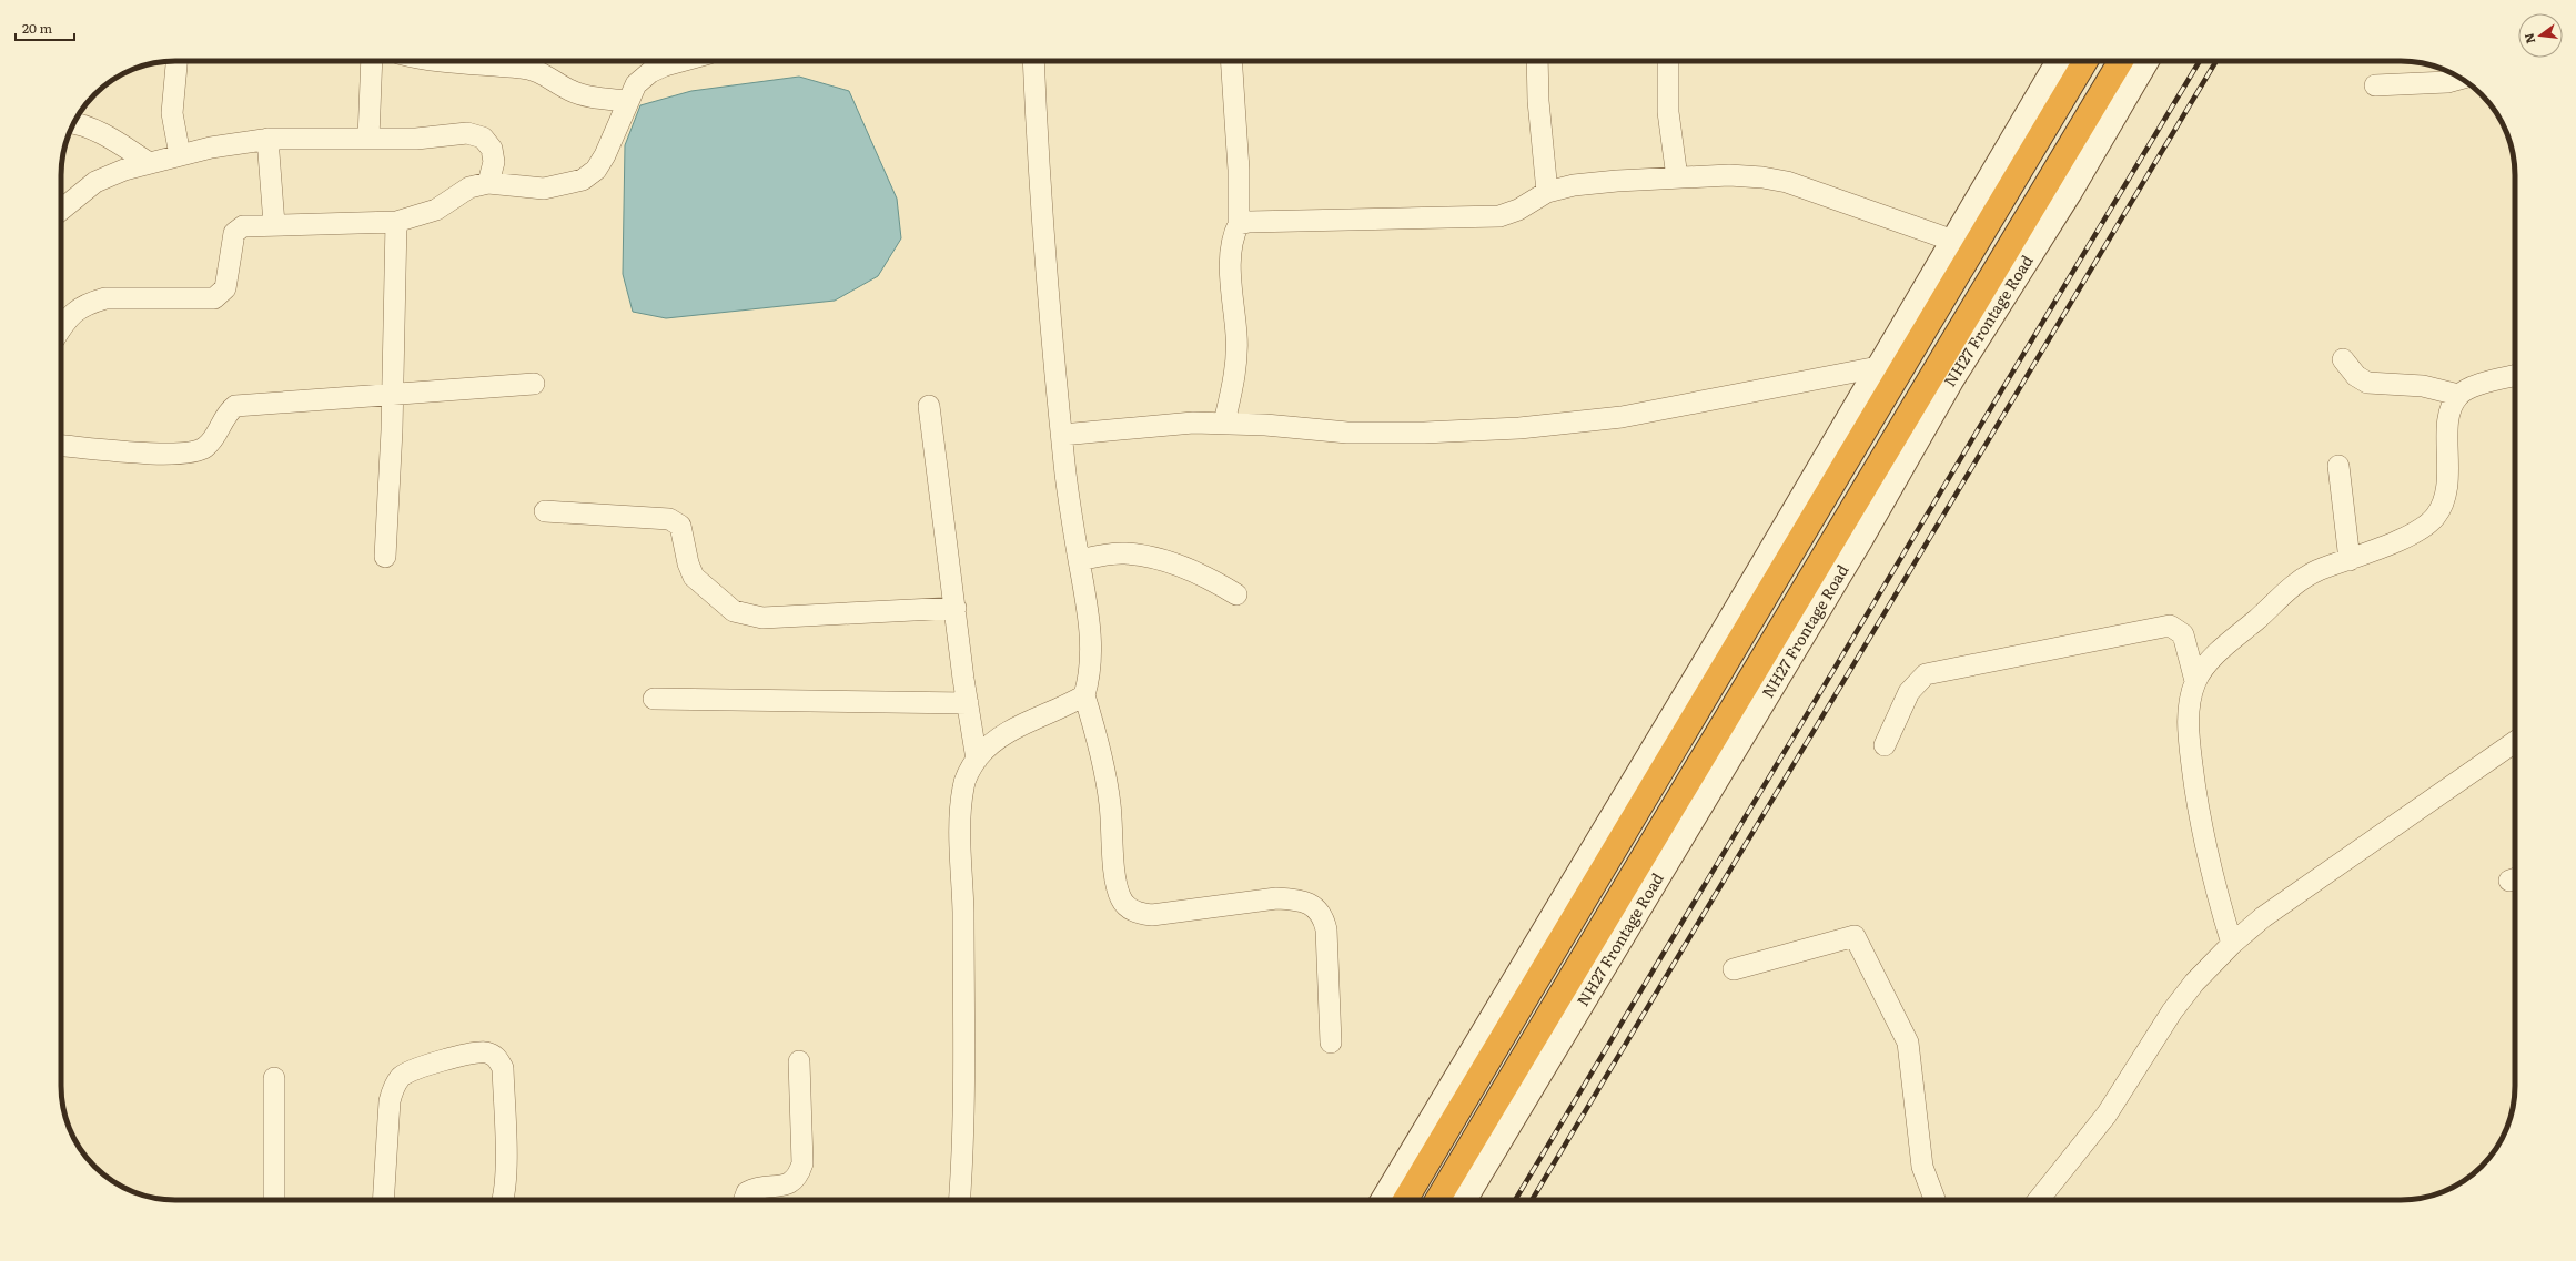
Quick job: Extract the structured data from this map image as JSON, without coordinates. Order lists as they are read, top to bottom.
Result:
{
  "streets": {
    "street": ["NH27 Frontage Road"]
  },
  "scale_bar": "20 m",
  "north": "left"
}
